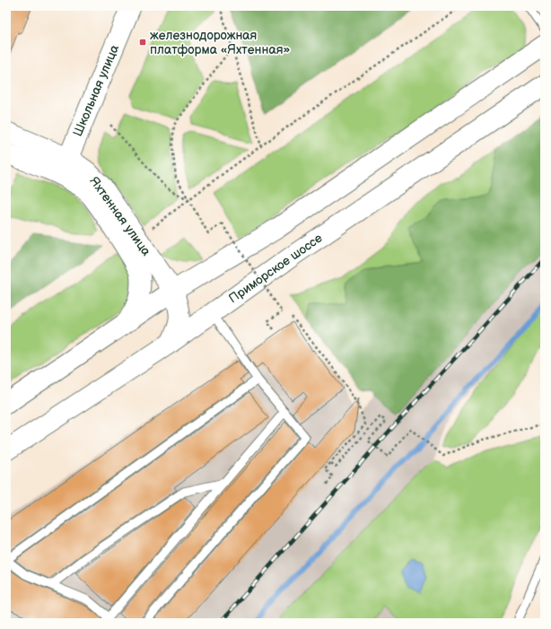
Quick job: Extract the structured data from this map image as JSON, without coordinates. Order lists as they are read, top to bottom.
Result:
{
  "streets": {
    "main road": ["Школьная улица", "Яхтенная улица", "Приморское шоссе"]
  },
  "crossings": [
    ["Школьная улица", "Яхтенная улица"],
    ["Яхтенная улица", "Приморское шоссе"]
  ],
  "places": {
    "transit": ["железнодорожная платформа «Яхтенная»"]
  }
}
